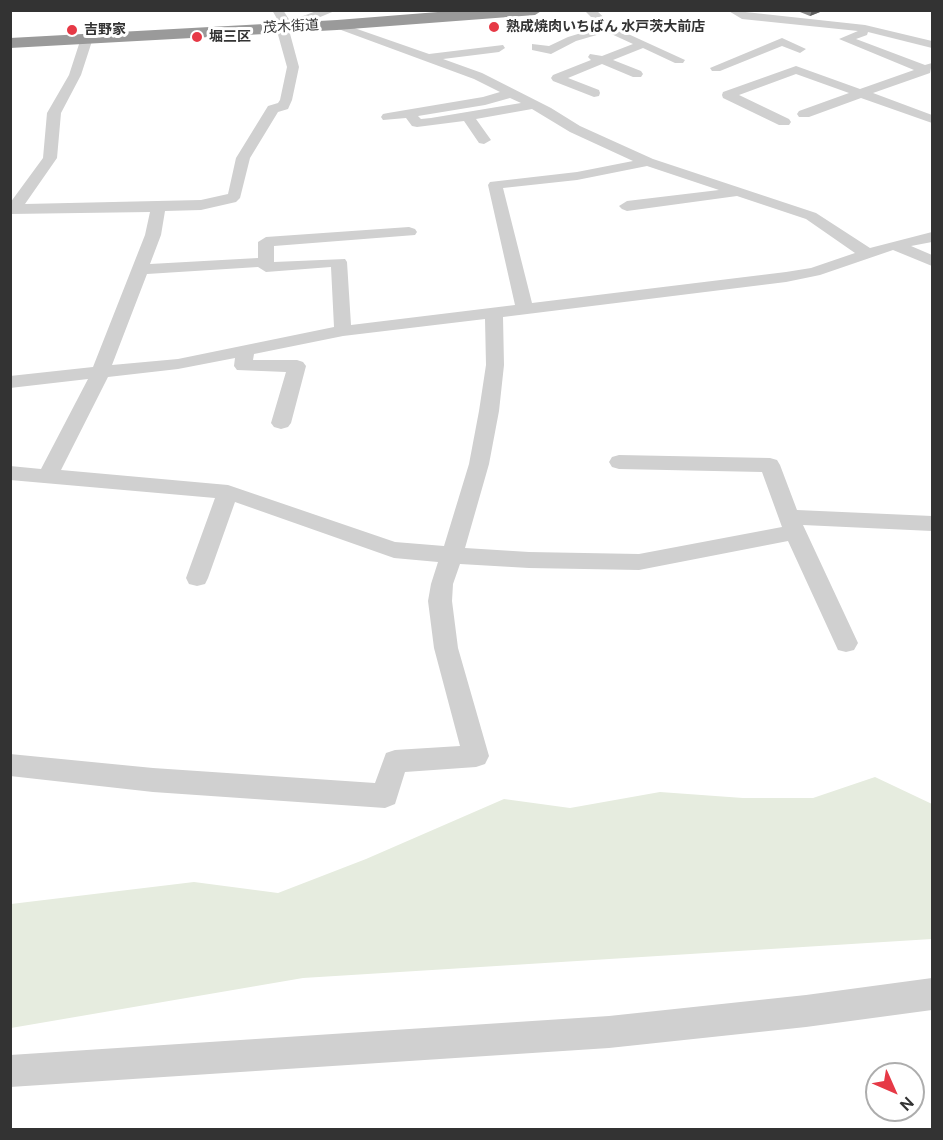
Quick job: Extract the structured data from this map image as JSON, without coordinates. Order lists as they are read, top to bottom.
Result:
{
  "streets": {
    "highway": ["茂木街道"]
  },
  "places": ["熟成焼肉いちばん 水戸茨大前店", "吉野家", "堀三区"],
  "north": "bottom right"
}
